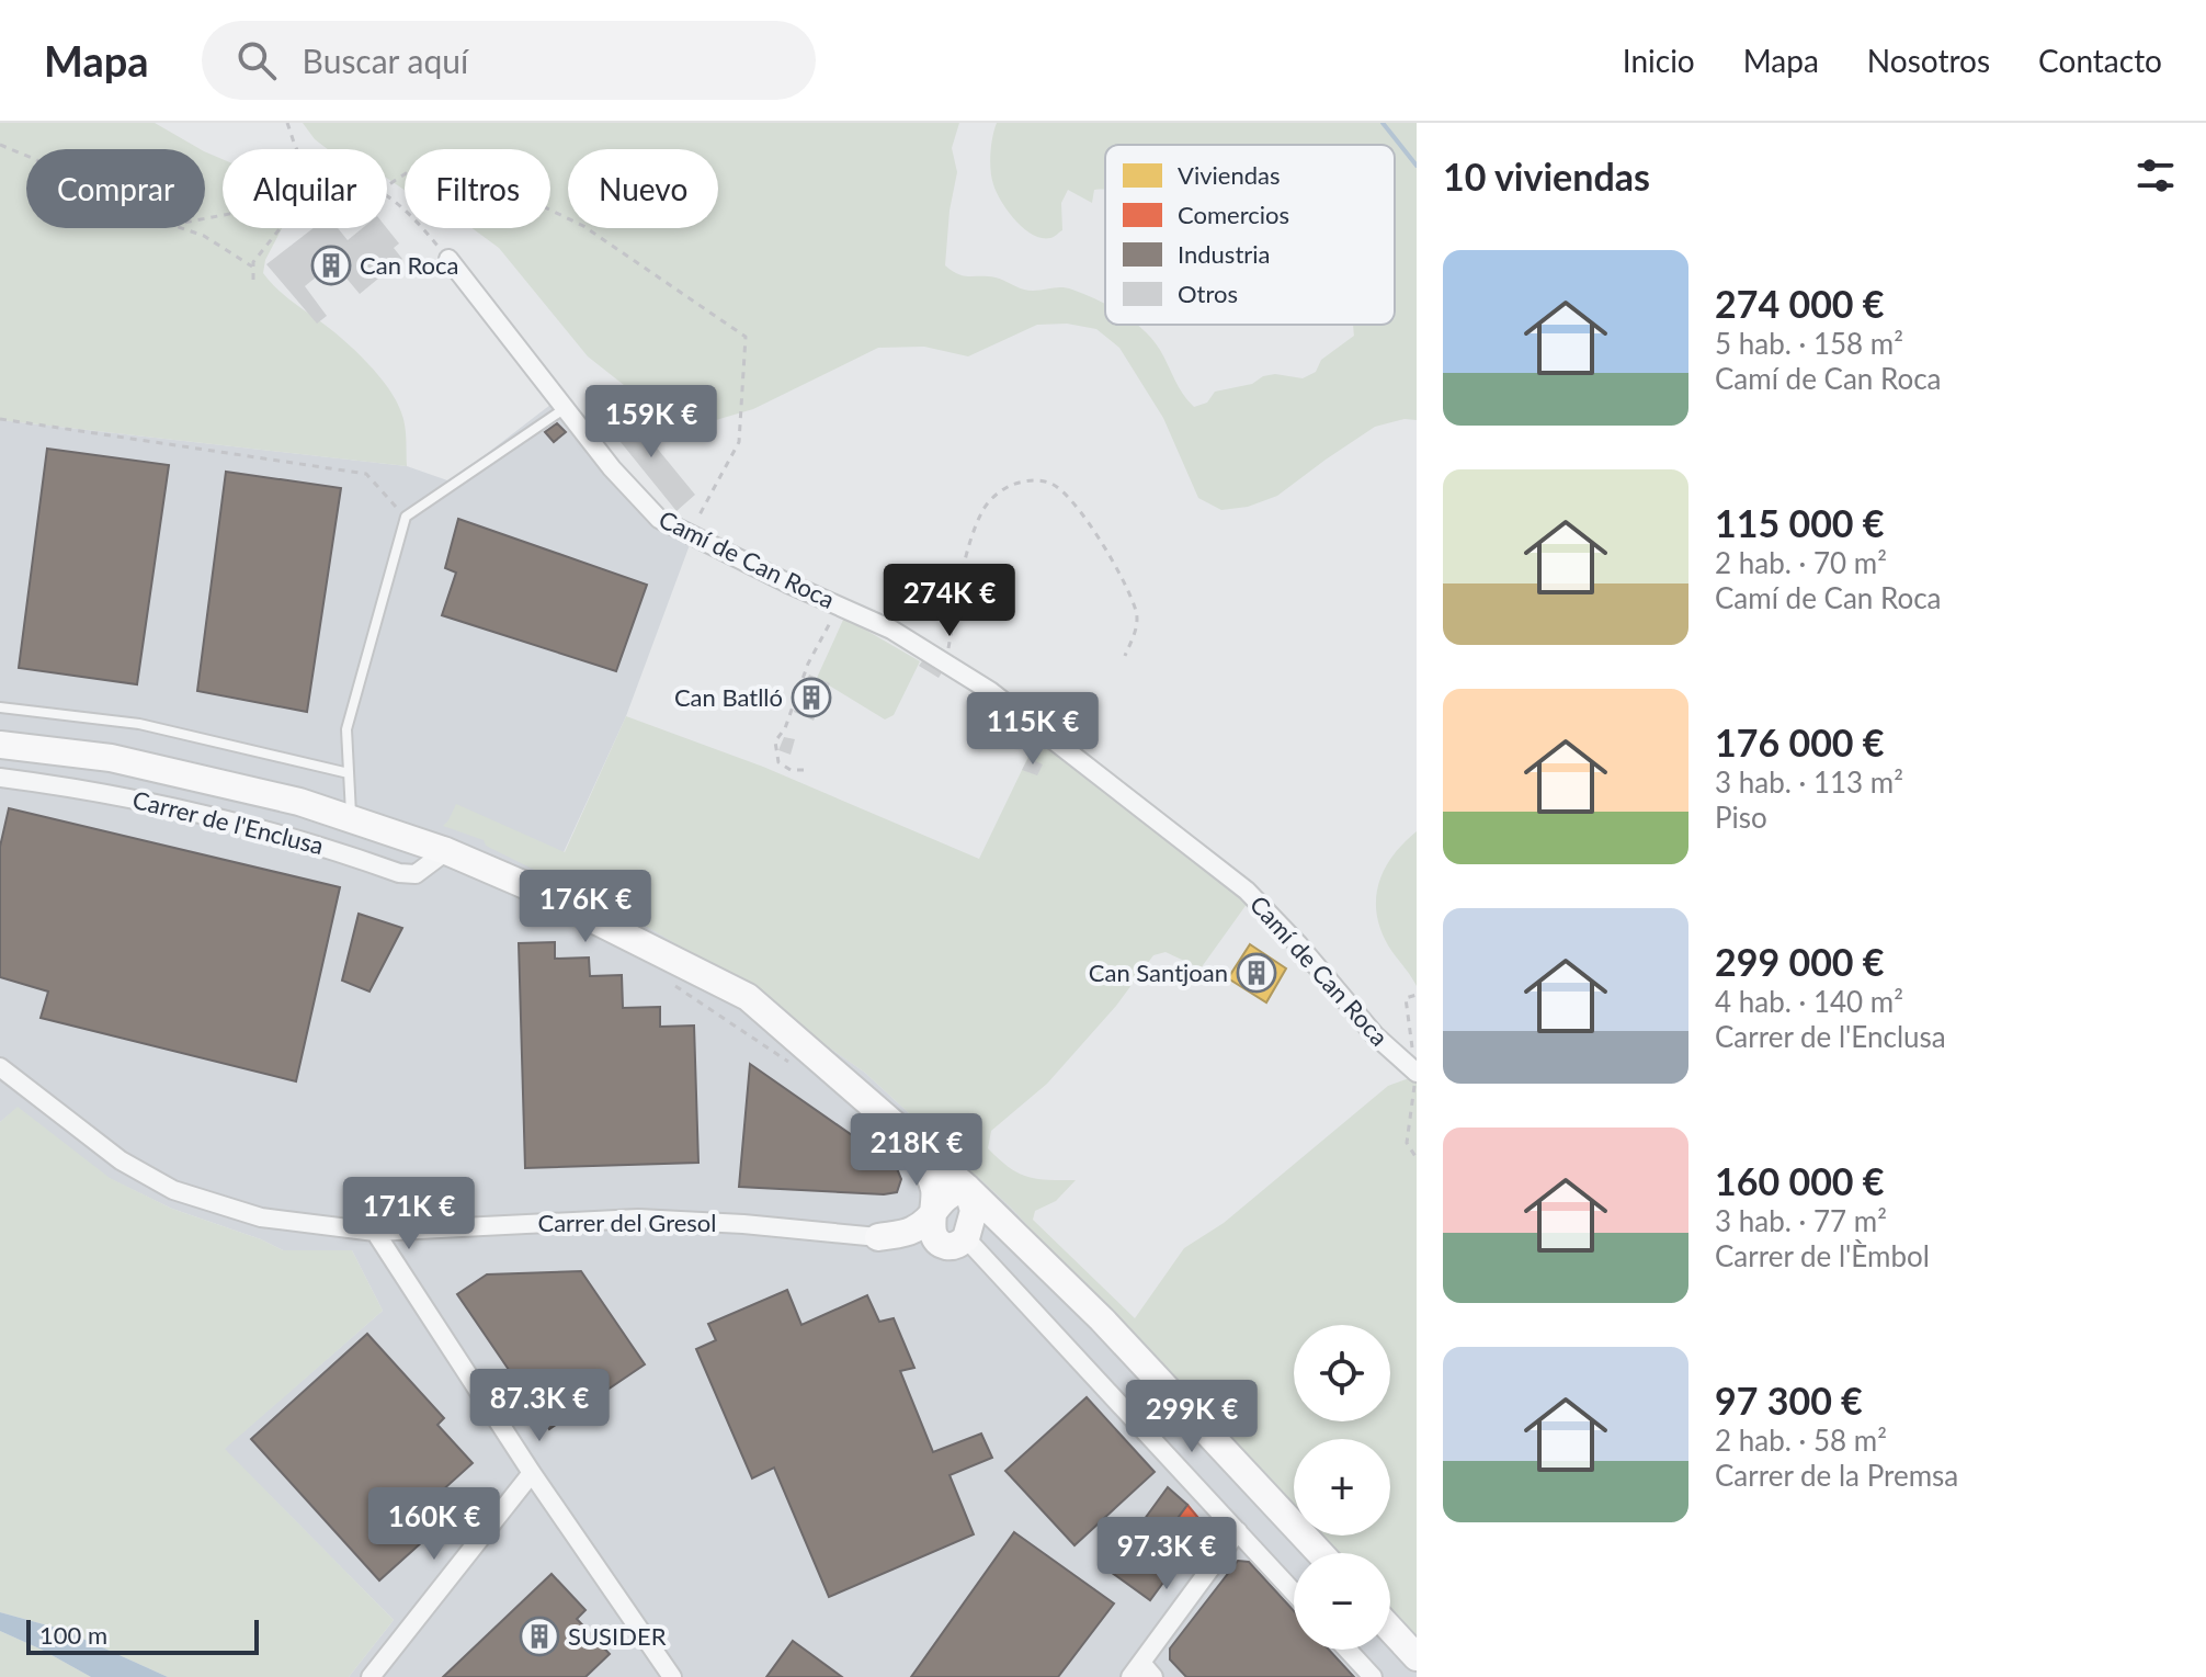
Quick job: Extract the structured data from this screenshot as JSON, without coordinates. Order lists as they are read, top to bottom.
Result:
{
  "streets": {
    "street": ["Camí de Can Roca", "Carrer de l'Enclusa", "Carrer del Gresol"]
  },
  "places": {
    "building": [
      "Can Roca",
      "Can Batlló",
      "Can Santjoan",
      "SUSIDER"
    ]
  },
  "legend": [
    "Viviendas",
    "Comercios",
    "Industria",
    "Otros"
  ],
  "scale_bar": "100 m",
  "page": {
    "header": "Mapa",
    "search": "Buscar aquí",
    "nav": [
      "Inicio",
      "Mapa",
      "Nosotros",
      "Contacto"
    ],
    "heading": "10 viviendas",
    "chip": [
      "Comprar",
      "Alquilar",
      "Filtros",
      "Nuevo"
    ],
    "list": [
      {
        "name": "274 000 €",
        "note": "5 hab. · 158 m² · Camí de Can Roca"
      },
      {
        "name": "115 000 €",
        "note": "2 hab. · 70 m² · Camí de Can Roca"
      },
      {
        "name": "176 000 €",
        "note": "3 hab. · 113 m² · Piso"
      },
      {
        "name": "299 000 €",
        "note": "4 hab. · 140 m² · Carrer de l'Enclusa"
      },
      {
        "name": "160 000 €",
        "note": "3 hab. · 77 m² · Carrer de l'Èmbol"
      },
      {
        "name": "97 300 €",
        "note": "2 hab. · 58 m² · Carrer de la Premsa"
      }
    ],
    "price": [
      "159K €",
      "274K €",
      "115K €",
      "176K €",
      "218K €",
      "171K €",
      "87.3K €",
      "299K €",
      "160K €",
      "97.3K €"
    ],
    "map_buttons": ["+", "−"],
    "scale": "100 m"
  }
}
